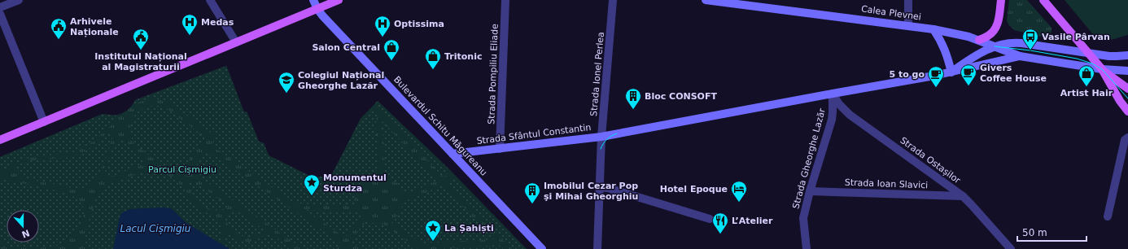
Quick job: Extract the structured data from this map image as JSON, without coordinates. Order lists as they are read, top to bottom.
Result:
{
  "streets": {
    "street": [
      "Calea Plevnei",
      "Strada Pompiliu Eliade",
      "Strada Ionel Perlea",
      "Bulevardul Schitu Măgureanu",
      "Strada Sfântul Constantin",
      "Strada Gheorghe Lazăr",
      "Strada Ostașilor",
      "Strada Ioan Slavici"
    ]
  },
  "crossings": [
    ["Calea Plevnei", "Strada Sfântul Constantin"],
    ["Calea Plevnei", "Strada Gheorghe Lazăr"],
    ["Calea Plevnei", "Strada Ostașilor"],
    ["Strada Pompiliu Eliade", "Strada Sfântul Constantin"],
    ["Strada Ionel Perlea", "Strada Sfântul Constantin"],
    ["Bulevardul Schitu Măgureanu", "Strada Sfântul Constantin"],
    ["Strada Sfântul Constantin", "Strada Gheorghe Lazăr"],
    ["Strada Sfântul Constantin", "Strada Ostașilor"],
    ["Strada Gheorghe Lazăr", "Strada Ostașilor"],
    ["Strada Gheorghe Lazăr", "Strada Ioan Slavici"],
    ["Strada Ostașilor", "Strada Ioan Slavici"]
  ],
  "water": ["Lacul Cișmigiu"],
  "parks": ["Parcul Cișmigiu"],
  "places": {
    "hospital": ["Medas", "Optissima"],
    "public building": ["Arhivele Naționale", "Institutul Național al Magistraturii"],
    "bus stop": ["Vasile Pârvan"],
    "shop": ["Salon Central", "Tritonic", "Artist Hair"],
    "cafe": ["Givers Coffee House", "5 to go"],
    "school or university": ["Colegiul Național Gheorghe Lazăr"],
    "building": ["Bloc CONSOFT", "Imobilul Cezar Pop şi Mihai Gheorghiu"],
    "place": ["Monumentul Sturdza", "La Șahiști"],
    "hotel": ["Hotel Epoque"],
    "restaurant": ["L’Atelier"]
  },
  "scale_bar": "50 m",
  "north": "bottom"
}
